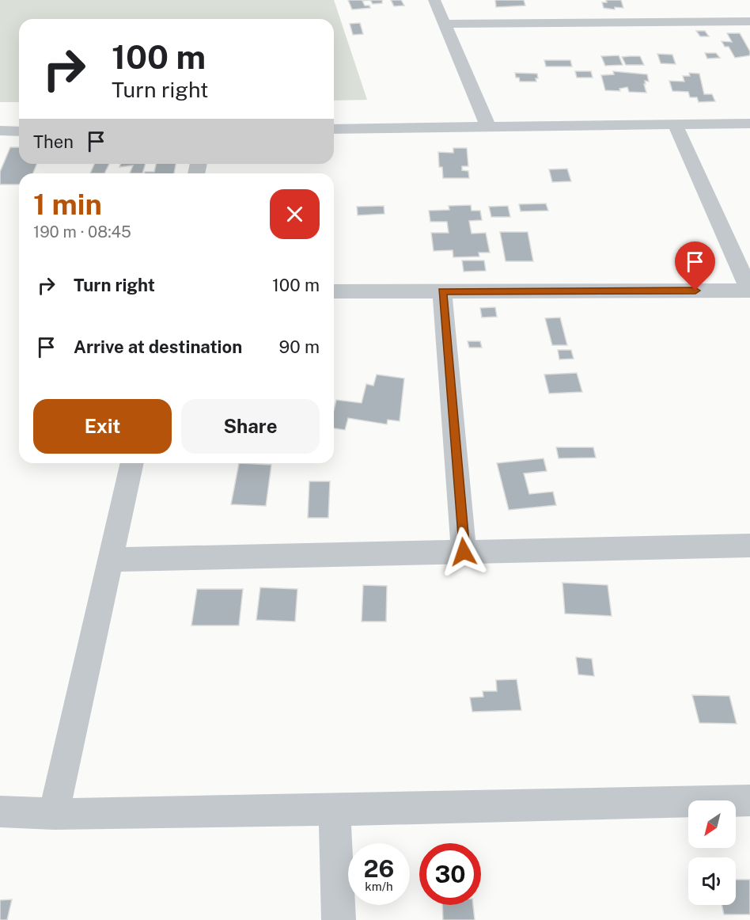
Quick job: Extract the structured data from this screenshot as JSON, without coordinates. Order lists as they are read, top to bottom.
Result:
{
  "north": "bottom left",
  "page": {
    "turn": ["100 m", "Turn right"],
    "then": "Then",
    "heading": ["1 min", "190 m · 08:45"],
    "list": [
      {
        "name": "Turn right",
        "value": "100 m"
      },
      {
        "name": "Arrive at destination",
        "value": "90 m"
      }
    ],
    "buttons": ["Exit", "Share"],
    "speed": "26 km/h",
    "limit": "30"
  }
}
